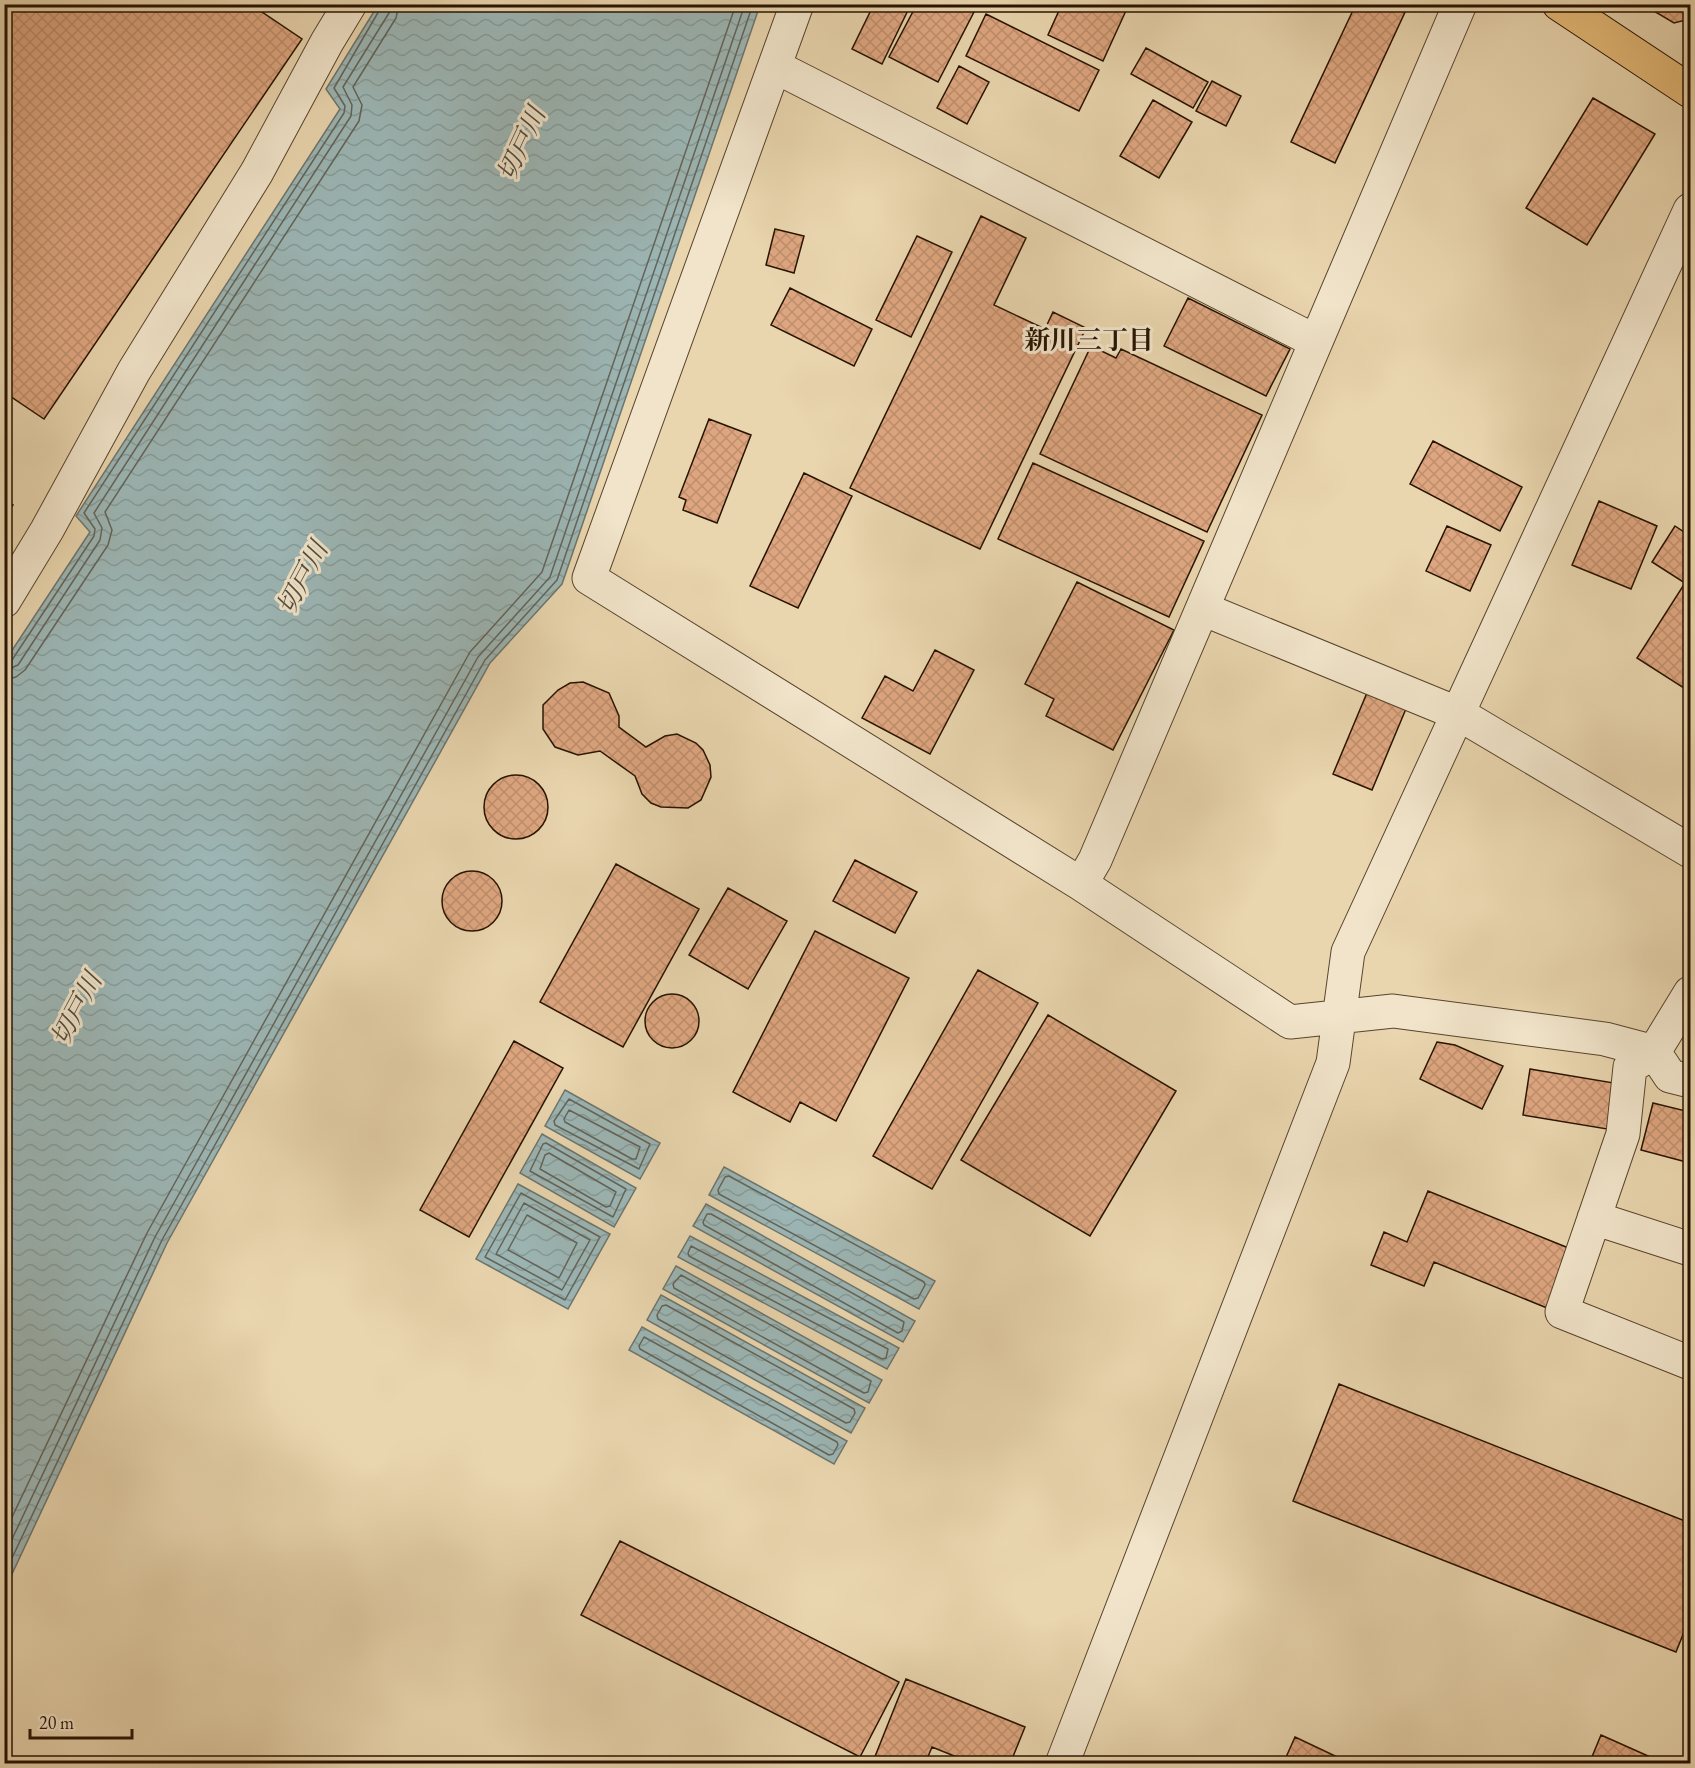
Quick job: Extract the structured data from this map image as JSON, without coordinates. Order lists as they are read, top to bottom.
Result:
{
  "districts": ["新川三丁目"],
  "water": ["切戸川"],
  "scale_bar": "20 m"
}
